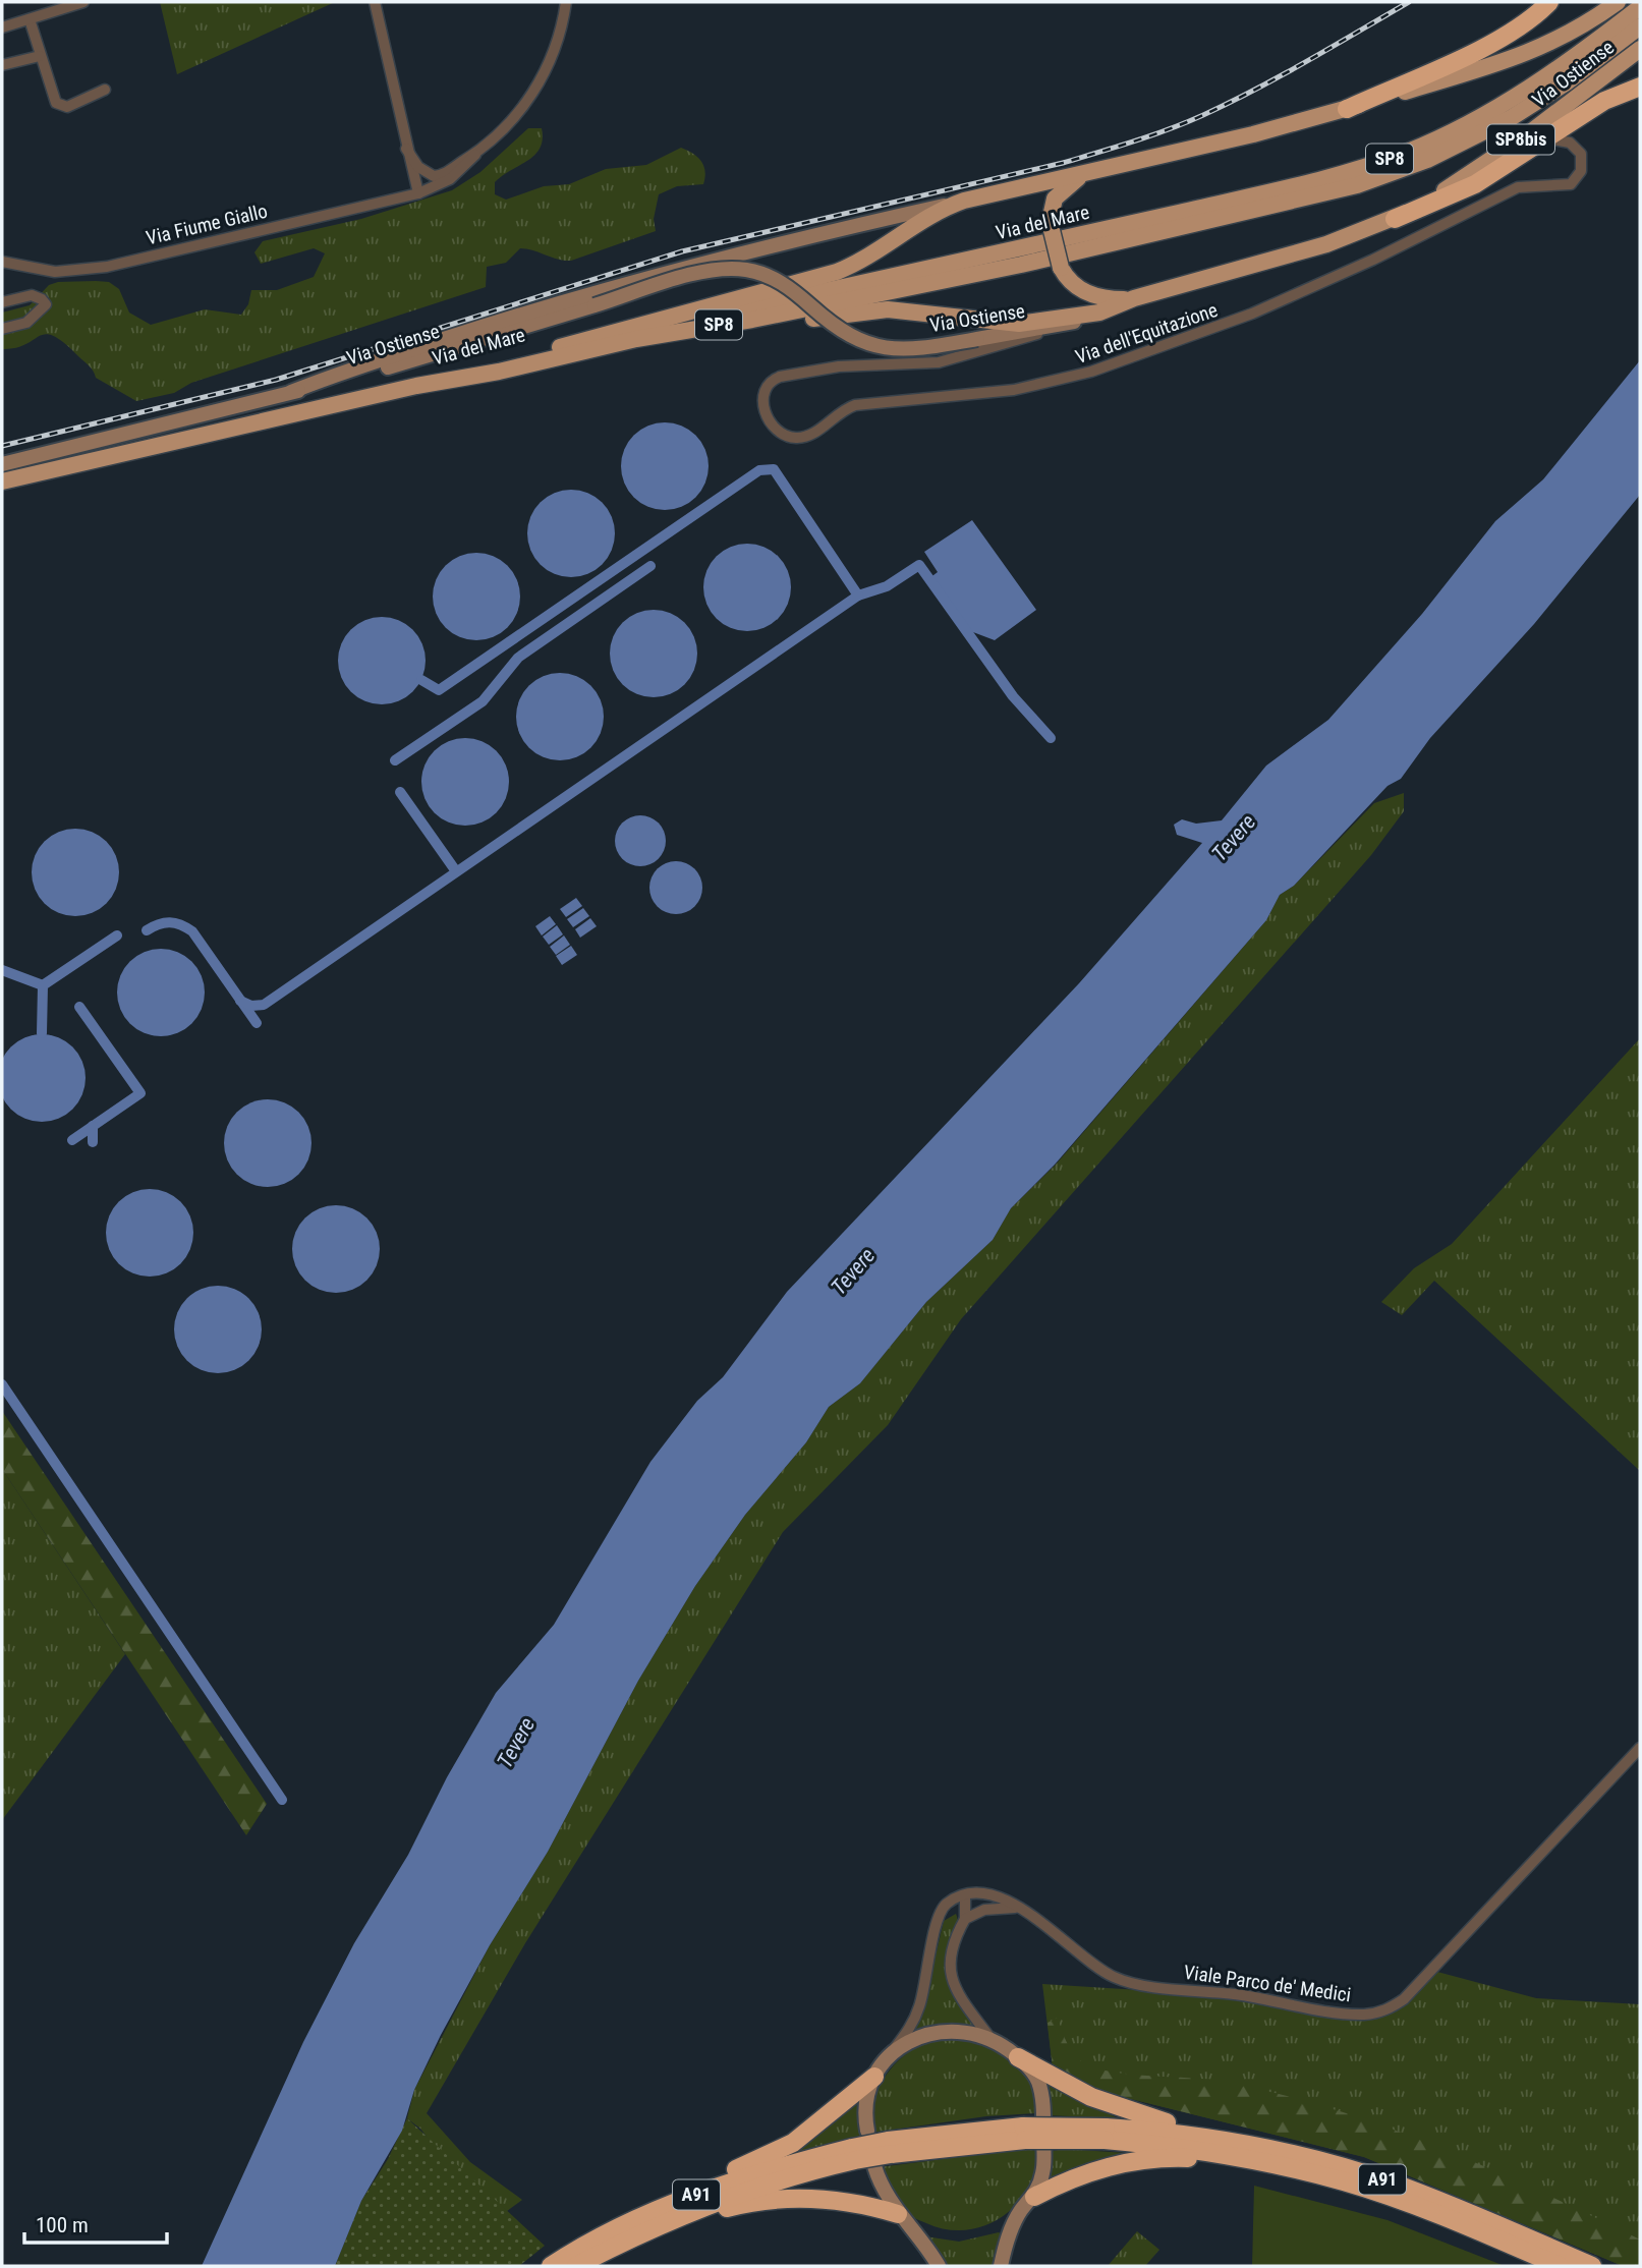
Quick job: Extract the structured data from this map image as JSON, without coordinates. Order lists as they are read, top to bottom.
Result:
{
  "streets": {
    "highway": ["A91"],
    "main road": [
      "Via Ostiense",
      "SP8bis",
      "SP8",
      "Via del Mare"
    ],
    "street": ["Via Fiume Giallo", "Via dell'Equitazione", "Viale Parco de' Medici"]
  },
  "crossings": [
    ["Via Ostiense", "Via dell'Equitazione"]
  ],
  "water": ["Tevere"],
  "scale_bar": "100 m"
}
